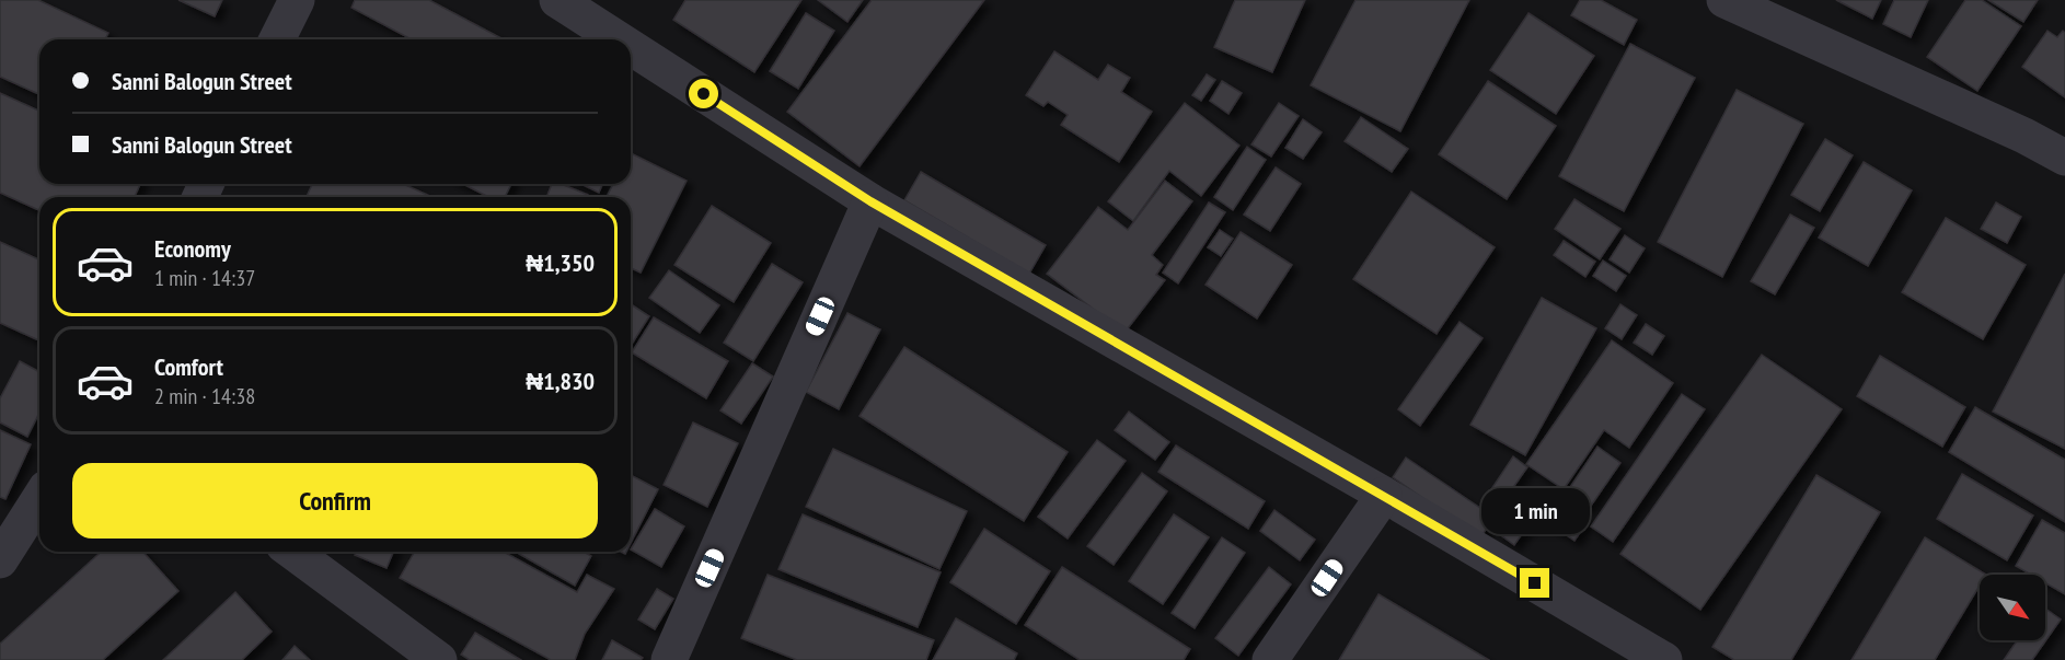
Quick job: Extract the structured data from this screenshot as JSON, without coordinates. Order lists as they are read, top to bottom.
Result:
{
  "north": "bottom right",
  "page": {
    "banner": ["Sanni Balogun Street", "Sanni Balogun Street"],
    "list": [
      {
        "name": "Economy",
        "note": "1 min · 14:37",
        "value": "₦1,350"
      },
      {
        "name": "Comfort",
        "note": "2 min · 14:38",
        "value": "₦1,830"
      }
    ],
    "buttons": "Confirm",
    "bubble": "1 min"
  }
}
